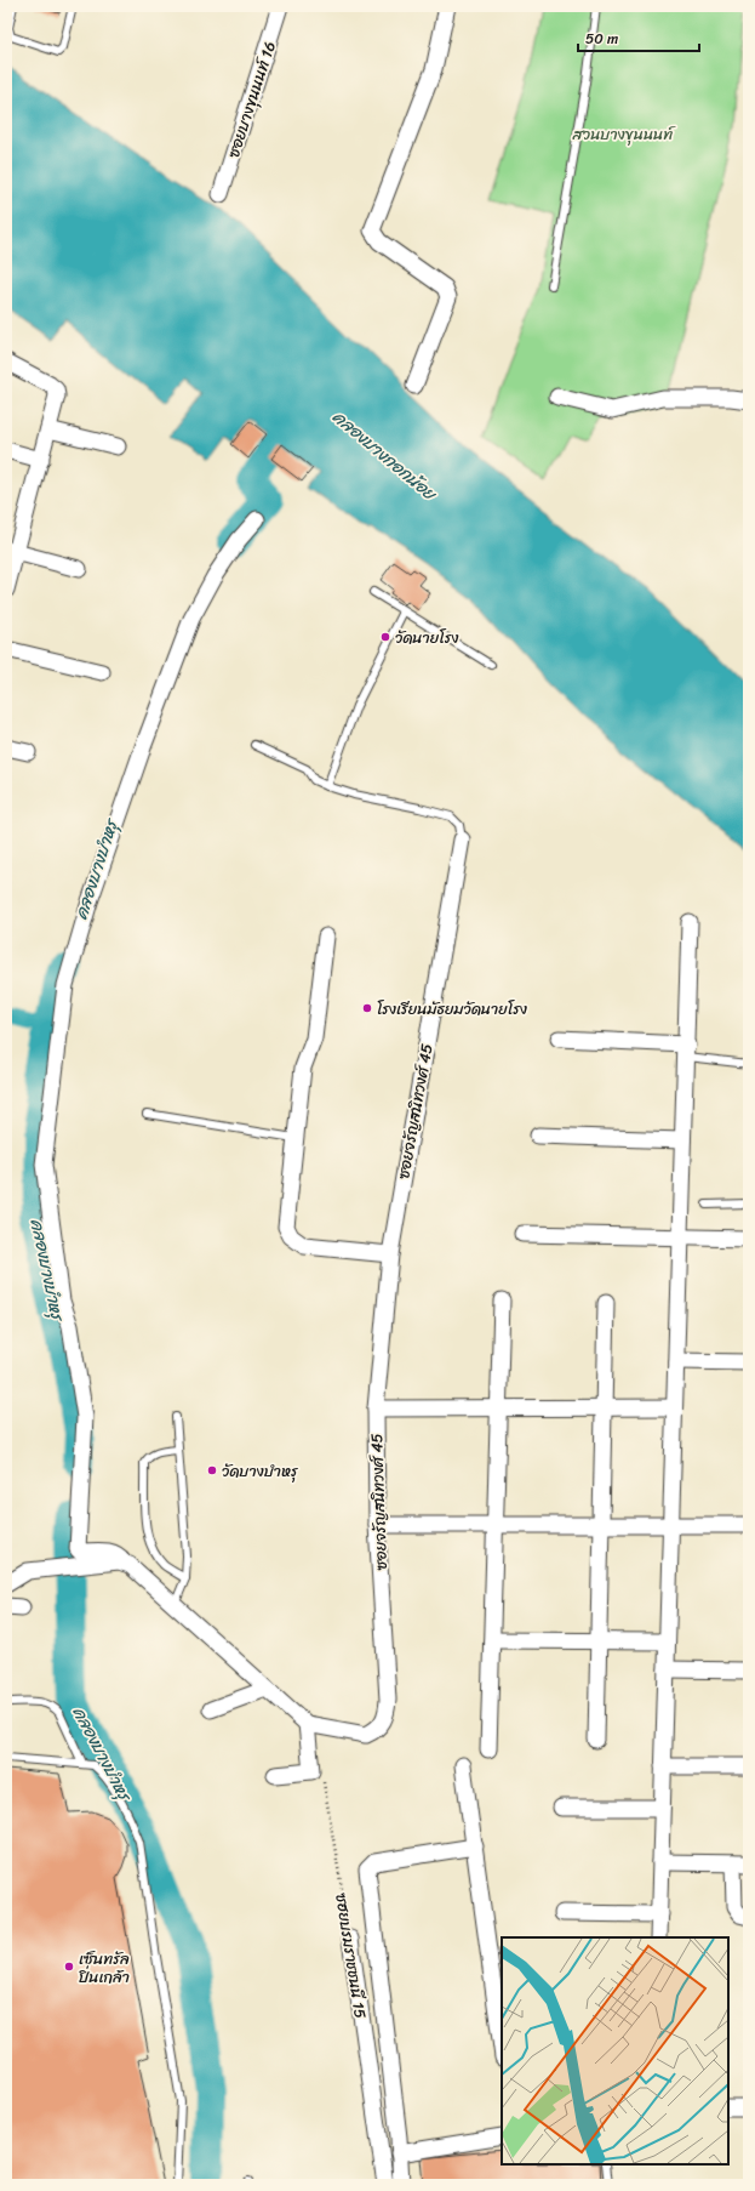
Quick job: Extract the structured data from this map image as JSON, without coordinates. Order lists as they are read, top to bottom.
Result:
{
  "streets": {
    "street": ["ซอยบางขุนนนท์ 16", "ซอยจรัญสนิทวงศ์ 45", "ซฮยบรมราชชนนี 15"]
  },
  "water": ["คลองบางกอกน้อย", "คลองบางบำหรุ"],
  "parks": ["สวนบางขุนนนท์"],
  "places": [
    "วัดนายโรง",
    "โรงเรียนมัธยมวัดนายโรง",
    "วัดบางบำหรุ",
    "เซ็นทรัล ปิ่นเกล้า"
  ],
  "scale_bar": "50 m"
}
